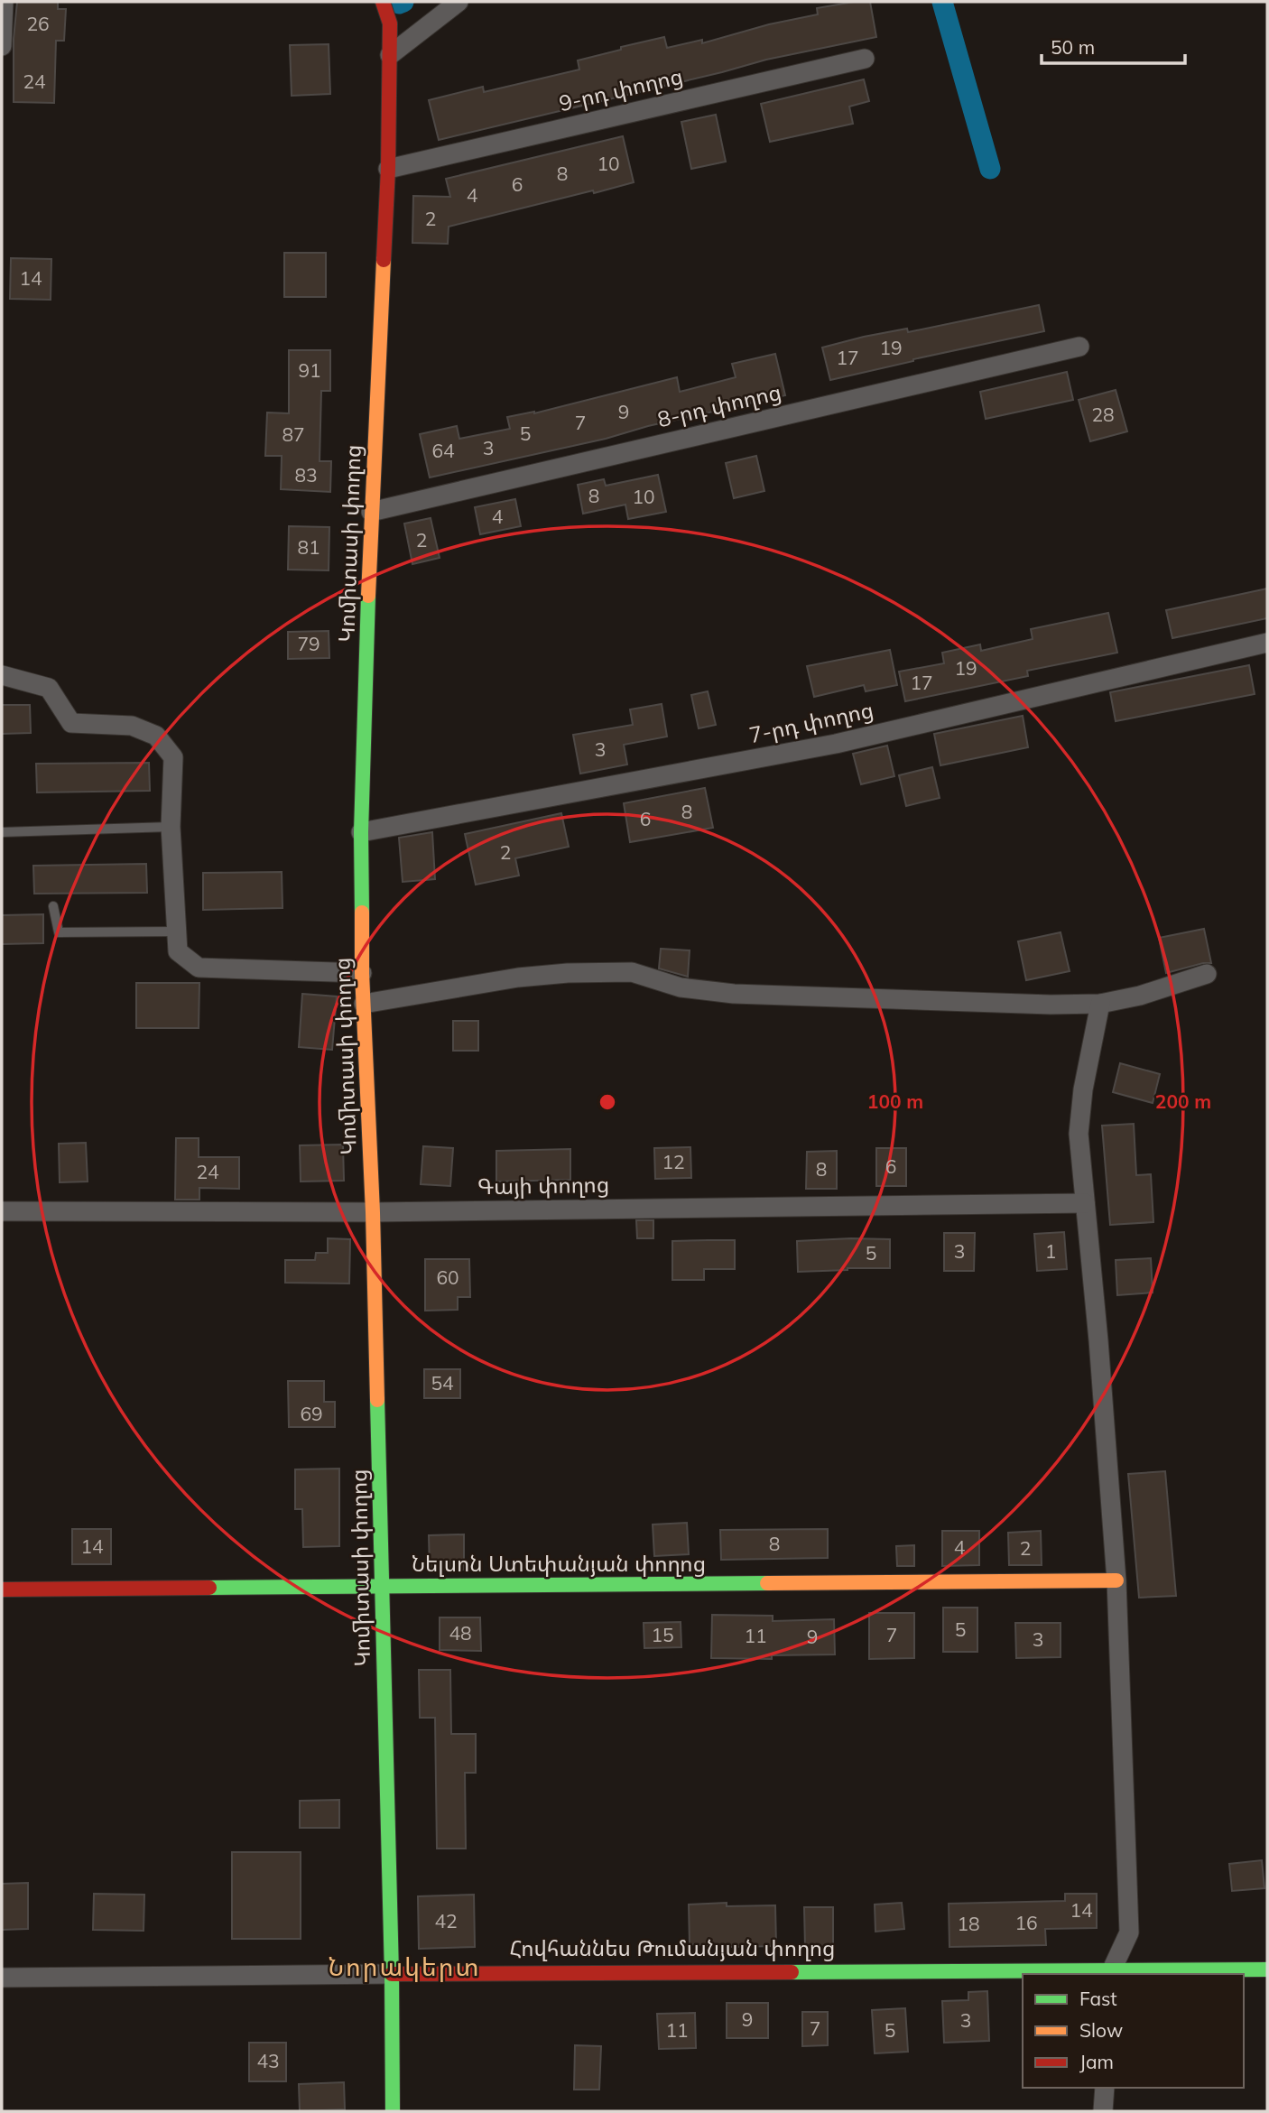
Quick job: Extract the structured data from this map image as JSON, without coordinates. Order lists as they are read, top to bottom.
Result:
{
  "streets": {
    "street": [
      "9-րդ փողոց",
      "8-րդ փողոց",
      "Կոմիտասի փողոց",
      "7-րդ փողոց",
      "Գայի փողոց",
      "Նելսոն Ստեփանյան փողոց",
      "Հովհաննես Թումանյան փողոց"
    ]
  },
  "crossings": [
    ["9-րդ փողոց", "Կոմիտասի փողոց"],
    ["8-րդ փողոց", "Կոմիտասի փողոց"],
    ["Կոմիտասի փողոց", "7-րդ փողոց"],
    ["Կոմիտասի փողոց", "Գայի փողոց"],
    ["Կոմիտասի փողոց", "Նելսոն Ստեփանյան փողոց"],
    ["Կոմիտասի փողոց", "Հովհաննես Թումանյան փողոց"]
  ],
  "districts": ["Նորակերտ"],
  "house_numbers": [
    "26",
    "24",
    "10",
    "8",
    "6",
    "4",
    "2",
    "14",
    "19",
    "17",
    "91",
    "9",
    "28",
    "7",
    "5",
    "87",
    "3",
    "64",
    "83",
    "8",
    "10",
    "4",
    "2",
    "81",
    "79",
    "19",
    "17",
    "3",
    "8",
    "6",
    "2",
    "12",
    "6",
    "8",
    "24",
    "3",
    "1",
    "5",
    "60",
    "54",
    "69",
    "8",
    "14",
    "4",
    "2",
    "5",
    "48",
    "15",
    "7",
    "11",
    "9",
    "3",
    "14",
    "42",
    "16",
    "18",
    "9",
    "3",
    "7",
    "11",
    "5",
    "43"
  ],
  "legend": ["Fast", "Slow", "Jam"],
  "scale_bar": "50 m",
  "rings": ["100 m", "200 m"]
}
